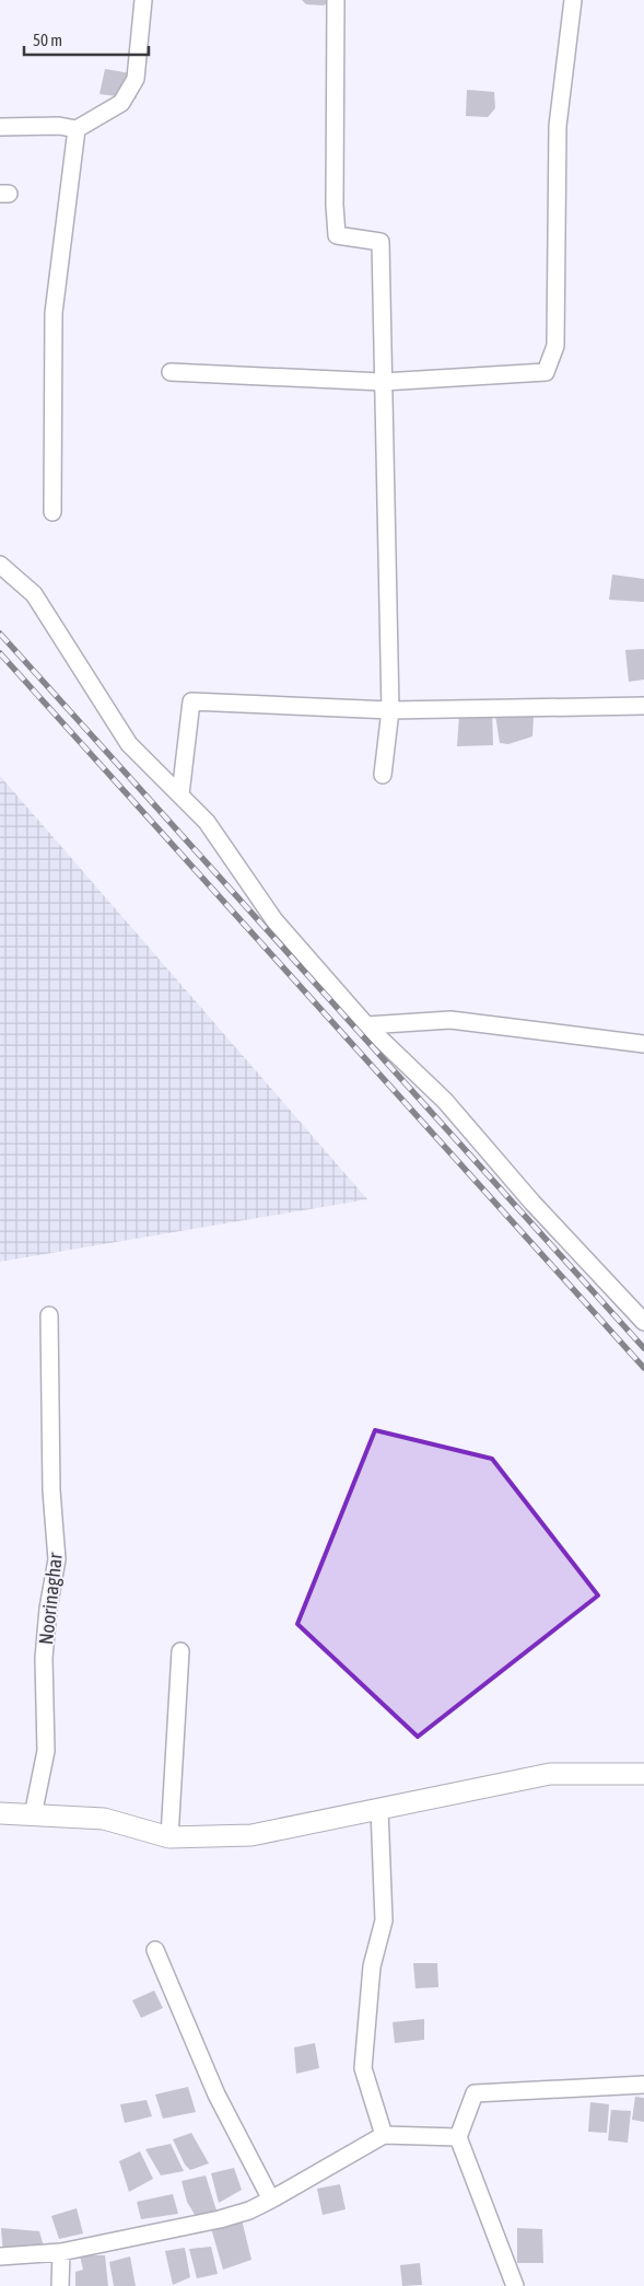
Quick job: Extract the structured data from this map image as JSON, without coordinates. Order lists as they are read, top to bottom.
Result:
{
  "streets": {
    "street": ["Noorinaghar"]
  },
  "scale_bar": "50 m"
}
